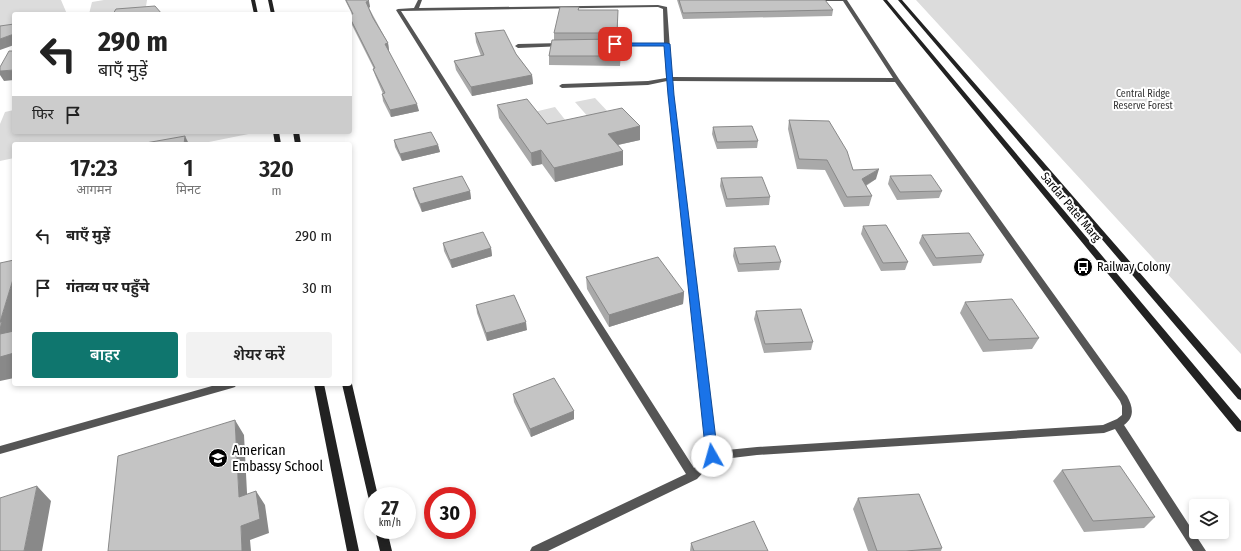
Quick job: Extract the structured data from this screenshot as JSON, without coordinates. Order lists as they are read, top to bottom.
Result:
{
  "streets": {
    "main road": ["Sardar Patel Marg"]
  },
  "parks": ["Central Ridge Reserve Forest"],
  "places": {
    "bus stop": ["Railway Colony"],
    "school or university": ["American Embassy School"]
  },
  "page": {
    "turn": ["290 m", "बाएँ मुड़ें"],
    "then": "फिर",
    "eta": [
      "17:23",
      "आगमन",
      "1",
      "मिनट",
      "320",
      "m"
    ],
    "list": [
      {
        "name": "बाएँ मुड़ें",
        "value": "290 m"
      },
      {
        "name": "गंतव्य पर पहुँचे",
        "value": "30 m"
      }
    ],
    "buttons": ["बाहर", "शेयर करें"],
    "speed": "27 km/h",
    "limit": "30"
  }
}
